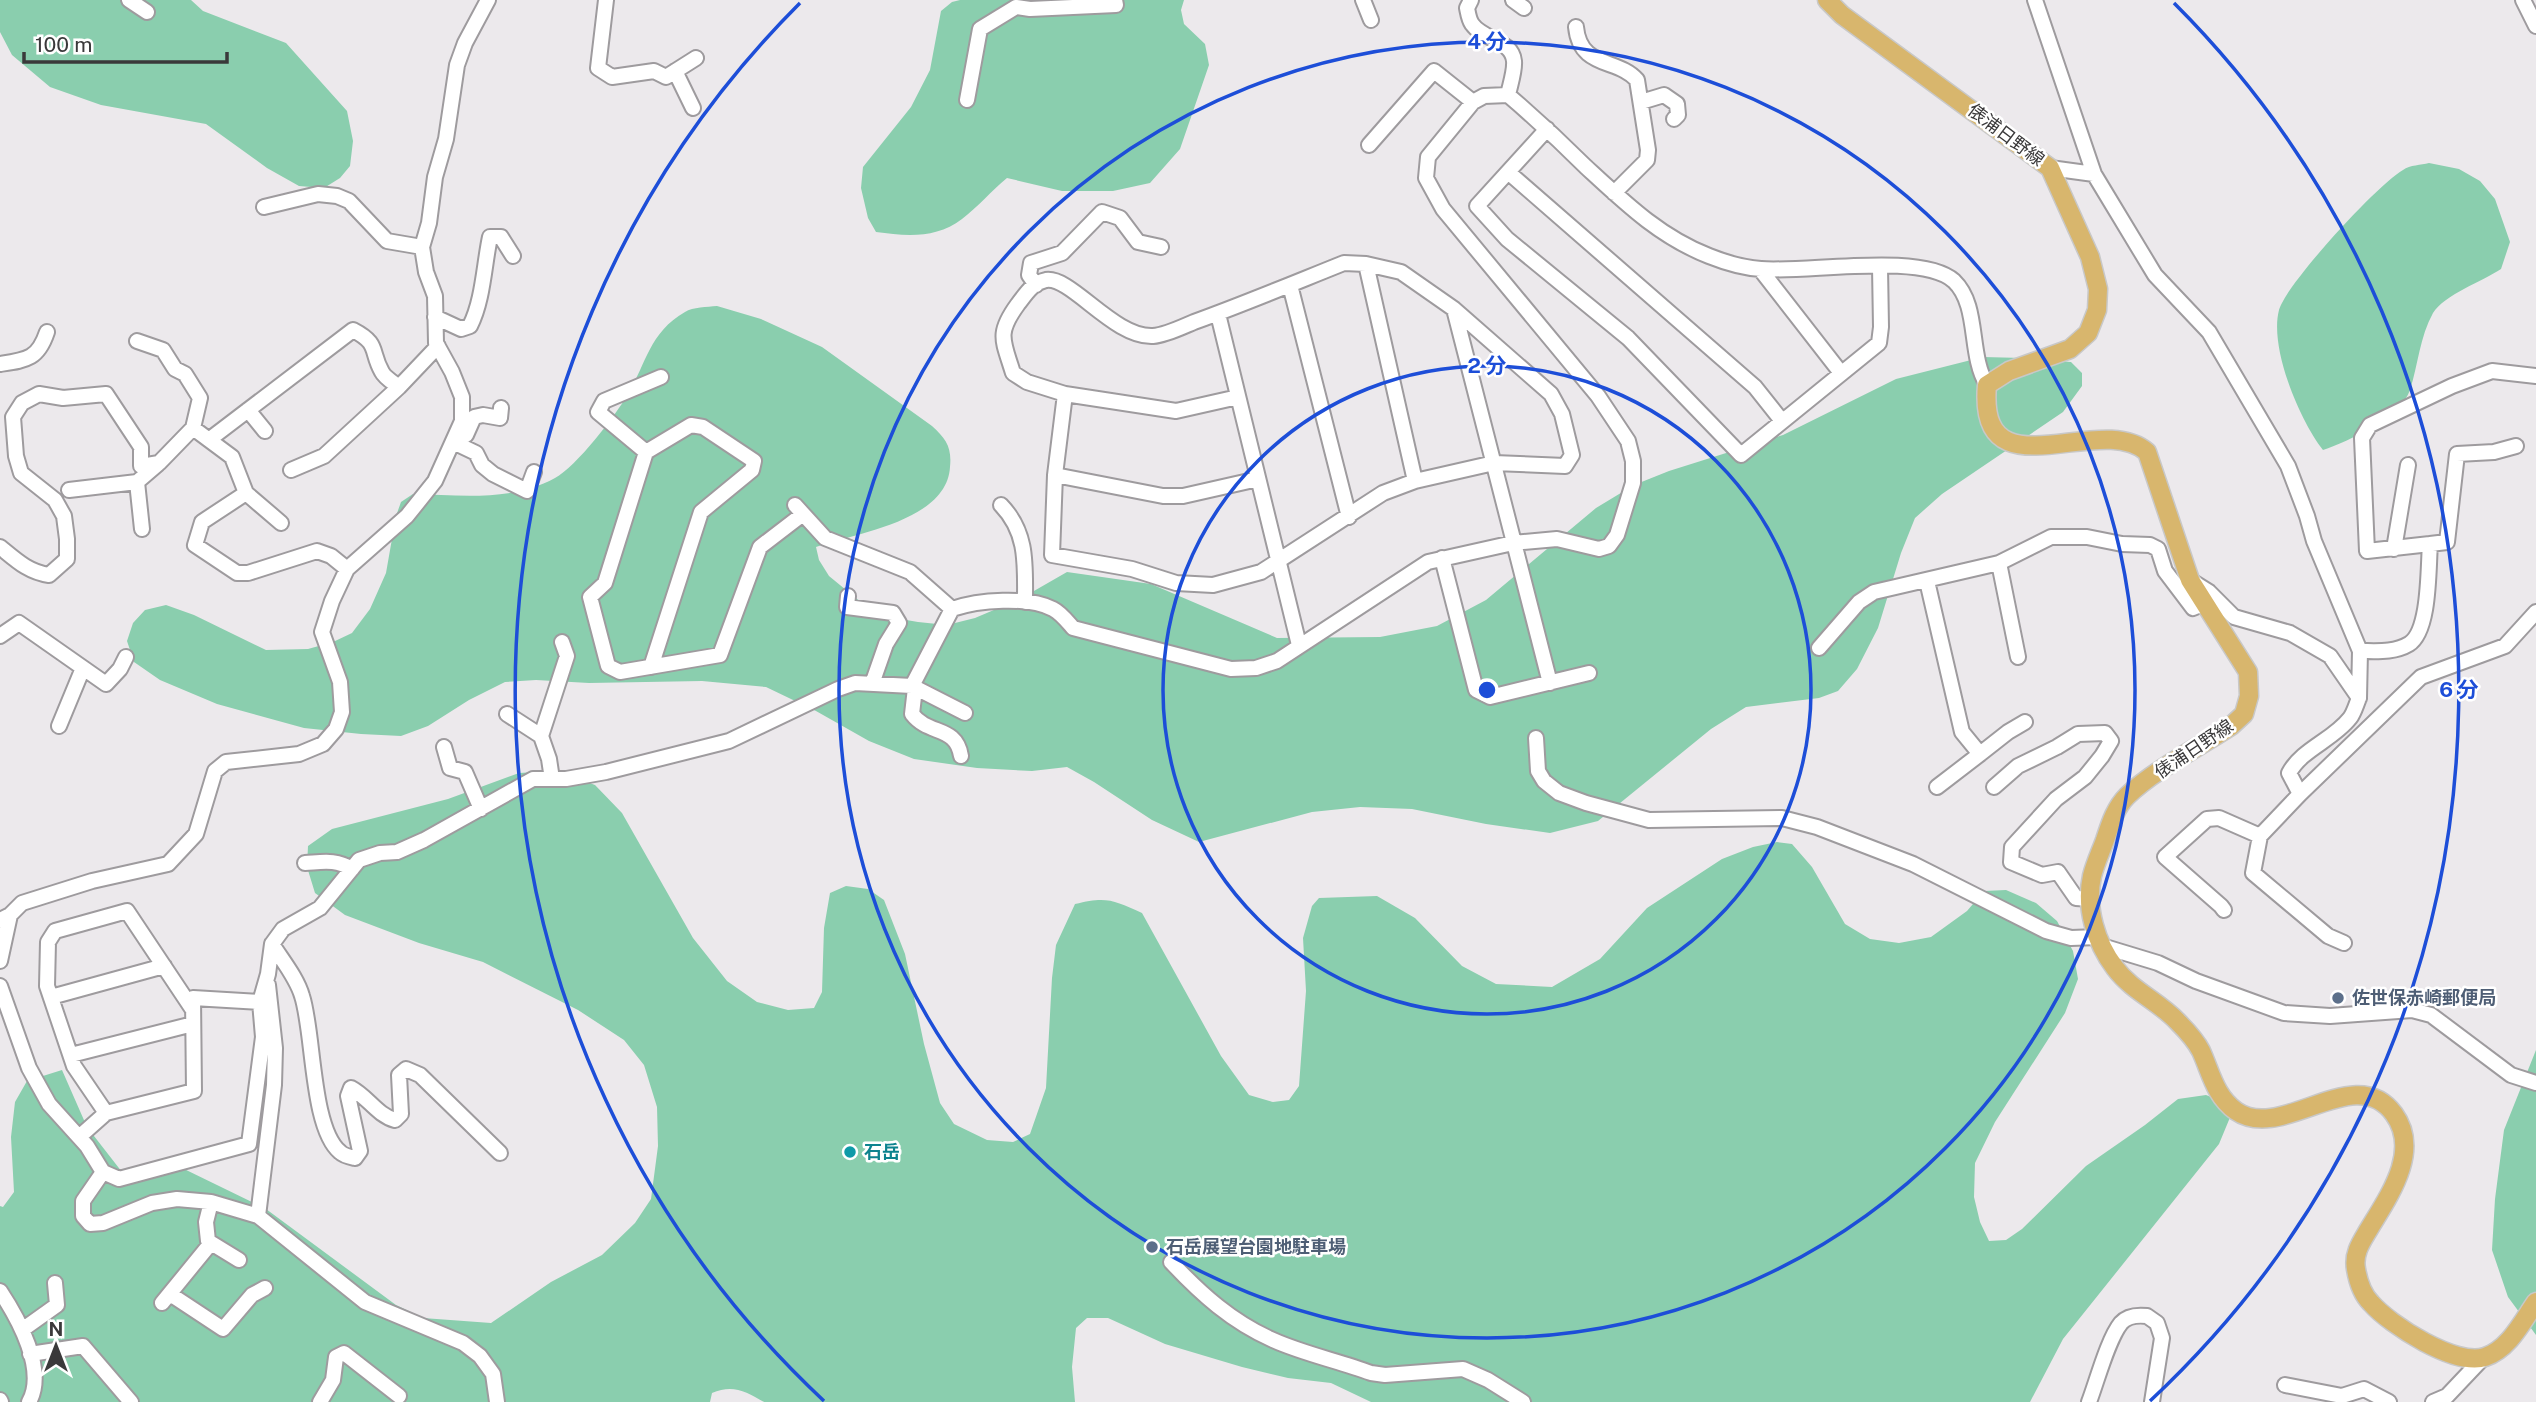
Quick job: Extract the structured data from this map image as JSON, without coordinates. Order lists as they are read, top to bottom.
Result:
{
  "streets": {
    "main road": ["俵浦日野線"]
  },
  "places": ["佐世保赤崎郵便局", "石岳", "石岳展望台園地駐車場"],
  "scale_bar": "100 m",
  "north": "top",
  "rings": ["4 分", "2 分", "6 分"]
}
